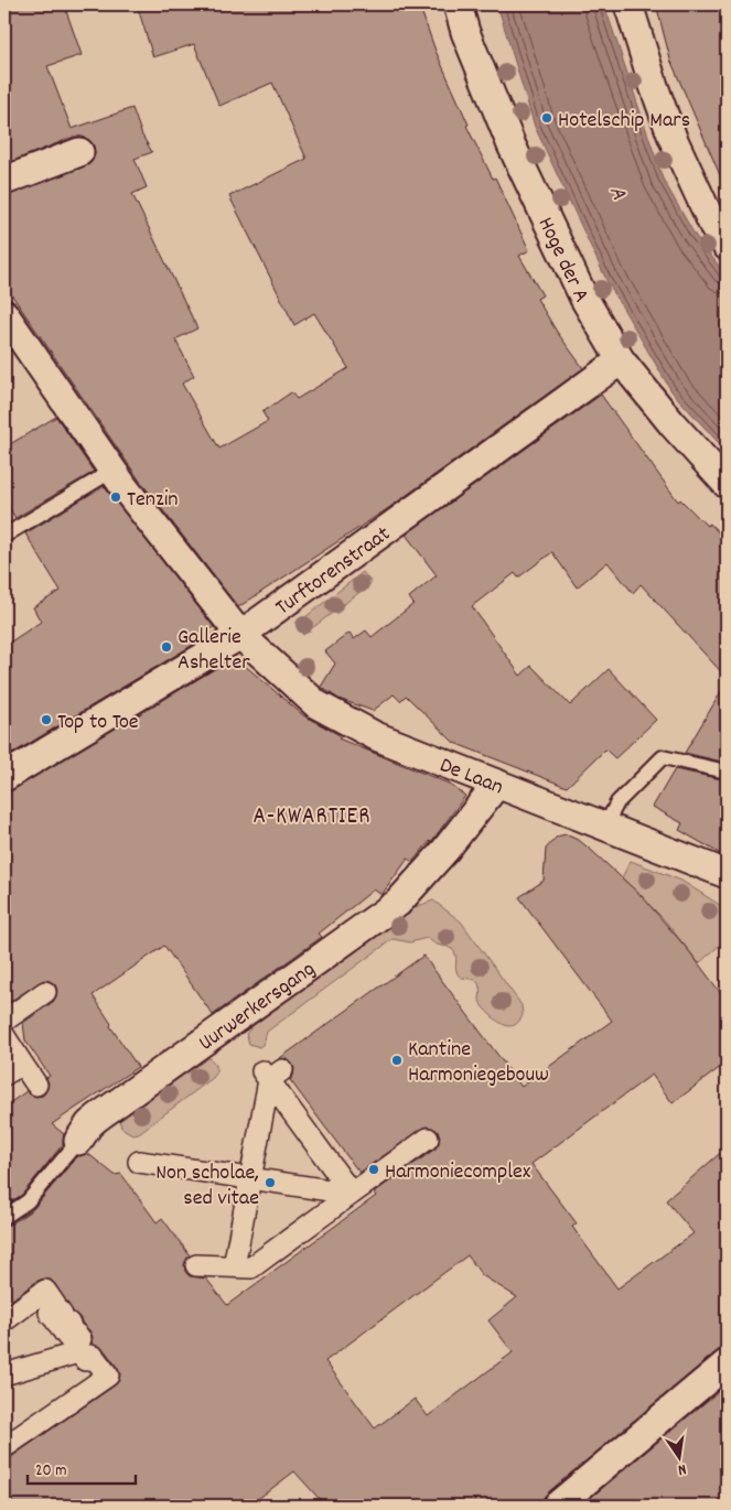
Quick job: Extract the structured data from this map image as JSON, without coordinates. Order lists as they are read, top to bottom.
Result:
{
  "streets": {
    "street": [
      "Hoge der A",
      "Turftorenstraat",
      "De Laan",
      "Uurwerkersgang"
    ]
  },
  "crossings": [
    ["Hoge der A", "Turftorenstraat"],
    ["Turftorenstraat", "De Laan"],
    ["De Laan", "Uurwerkersgang"]
  ],
  "districts": ["A-KWARTIER"],
  "water": ["A"],
  "places": [
    "Hotelschip Mars",
    "Tenzin",
    "Gallerie Ashelter",
    "Top to Toe",
    "Kantine Harmoniegebouw",
    "Harmoniecomplex",
    "Non scholae, sed vitae"
  ],
  "scale_bar": "20 m",
  "north": "bottom"
}
